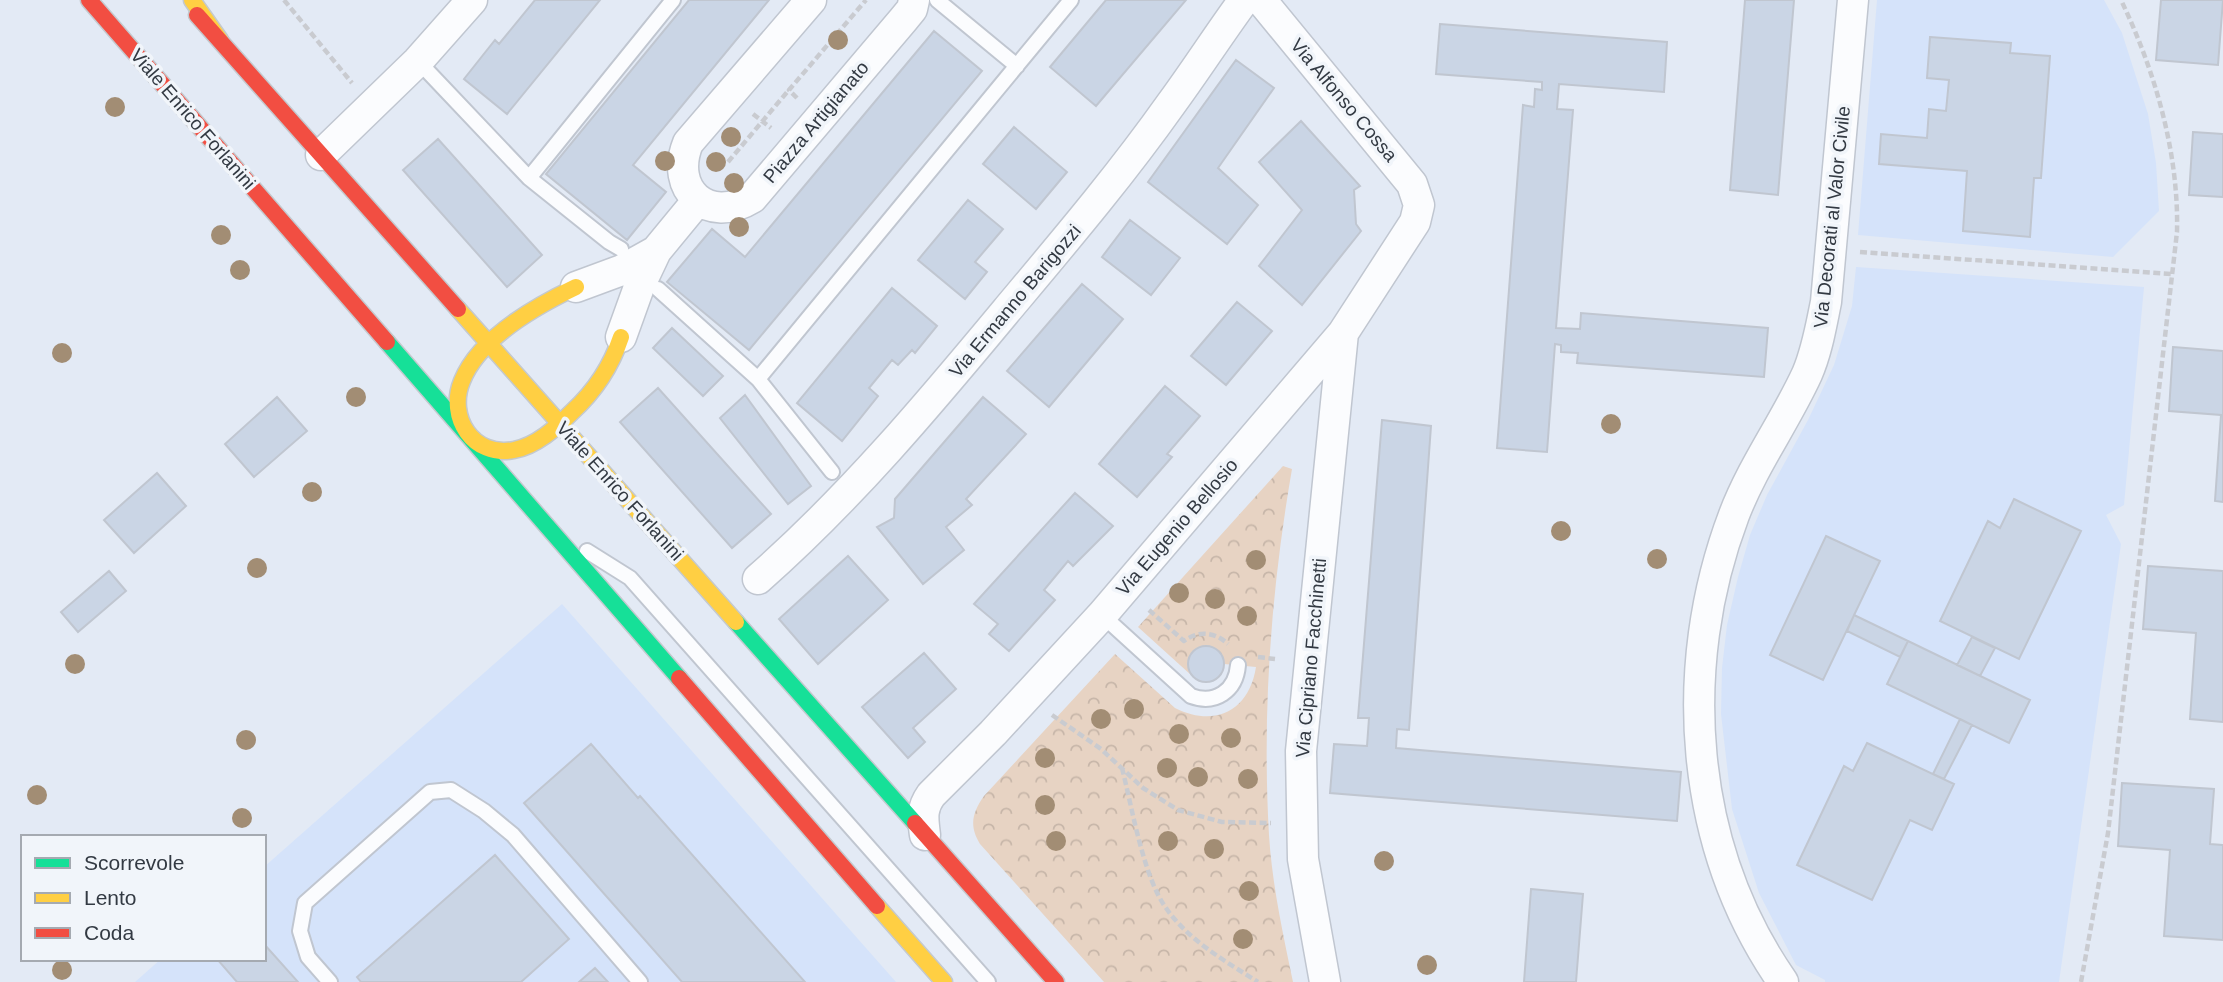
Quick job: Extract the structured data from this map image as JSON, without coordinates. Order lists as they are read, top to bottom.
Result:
{
  "streets": {
    "main road": ["Viale Enrico Forlanini"],
    "street": [
      "Via Alfonso Cossa",
      "Piazza Artigianato",
      "Via Decorati al Valor Civile",
      "Via Ermanno Barigozzi",
      "Via Eugenio Bellosio",
      "Via Cipriano Facchinetti"
    ]
  },
  "crossings": [
    ["Via Alfonso Cossa", "Via Eugenio Bellosio"],
    ["Viale Enrico Forlanini", "Via Eugenio Bellosio"],
    ["Via Eugenio Bellosio", "Via Cipriano Facchinetti"]
  ],
  "legend": ["Scorrevole", "Lento", "Coda"]
}
